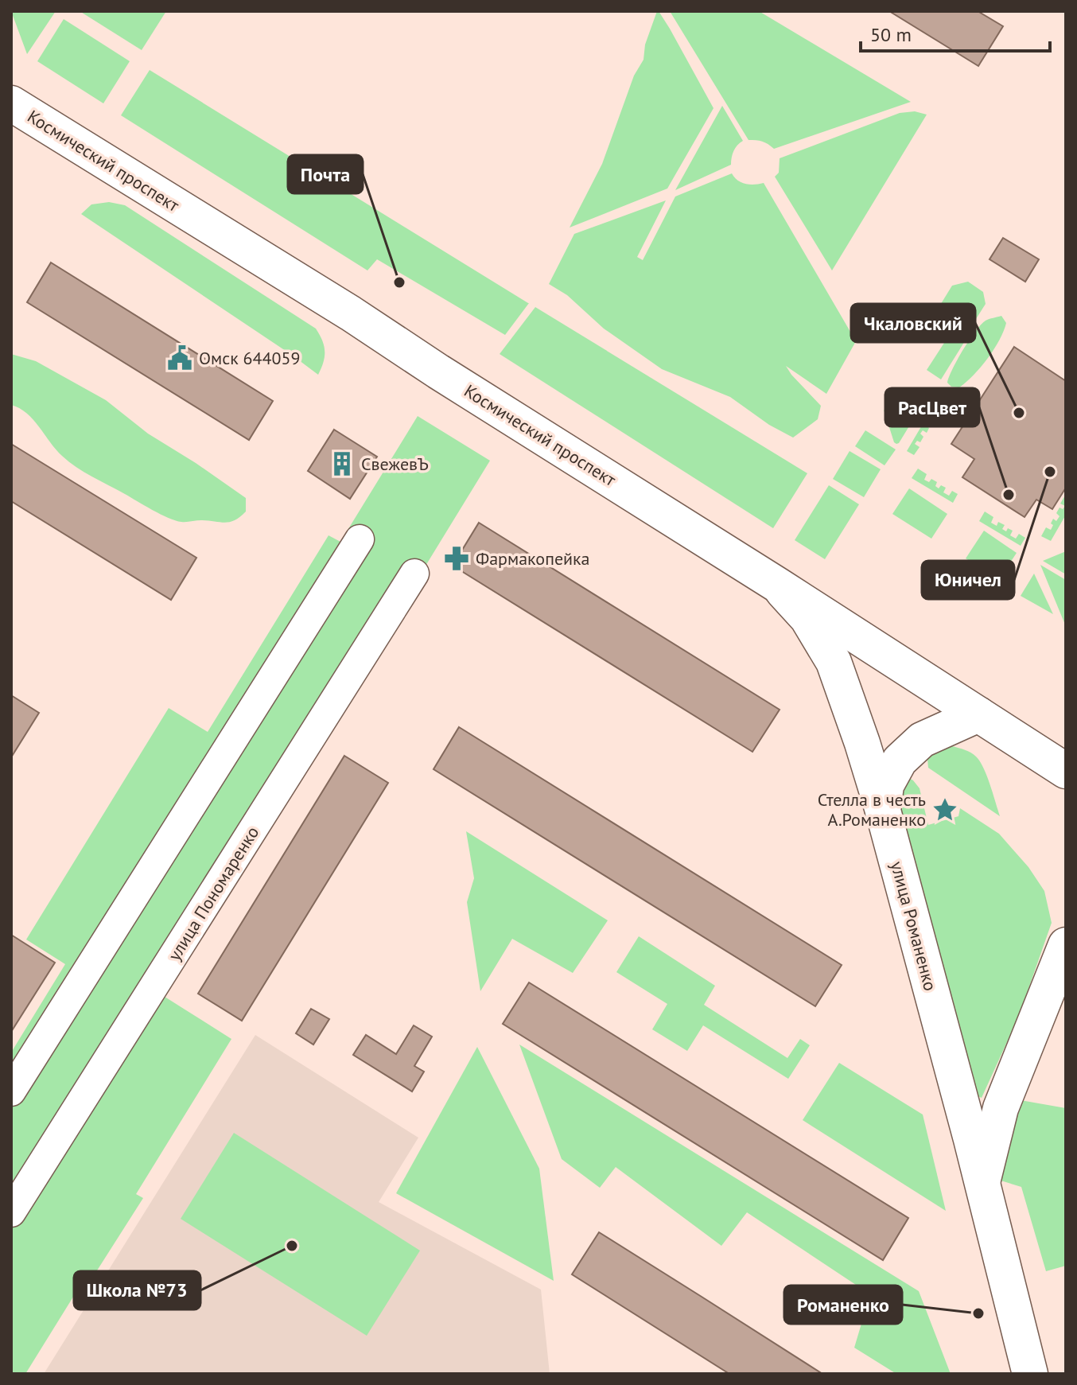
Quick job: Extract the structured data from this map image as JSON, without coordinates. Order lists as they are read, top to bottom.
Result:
{
  "streets": {
    "main road": ["Космический проспект", "улица Романенко"],
    "street": ["улица Пономаренко"]
  },
  "crossings": [
    ["Космический проспект", "улица Романенко"]
  ],
  "places": {
    "other": [
      "Почта",
      "Чкаловский",
      "Юничел",
      "РасЦвет",
      "Школа №73",
      "Романенко"
    ],
    "public building": ["Омск 644059"],
    "building": ["СвежевЪ"],
    "pharmacy": ["Фармакопейка"],
    "place": ["Стелла в честь А.Романенко"]
  },
  "scale_bar": "50 m"
}
